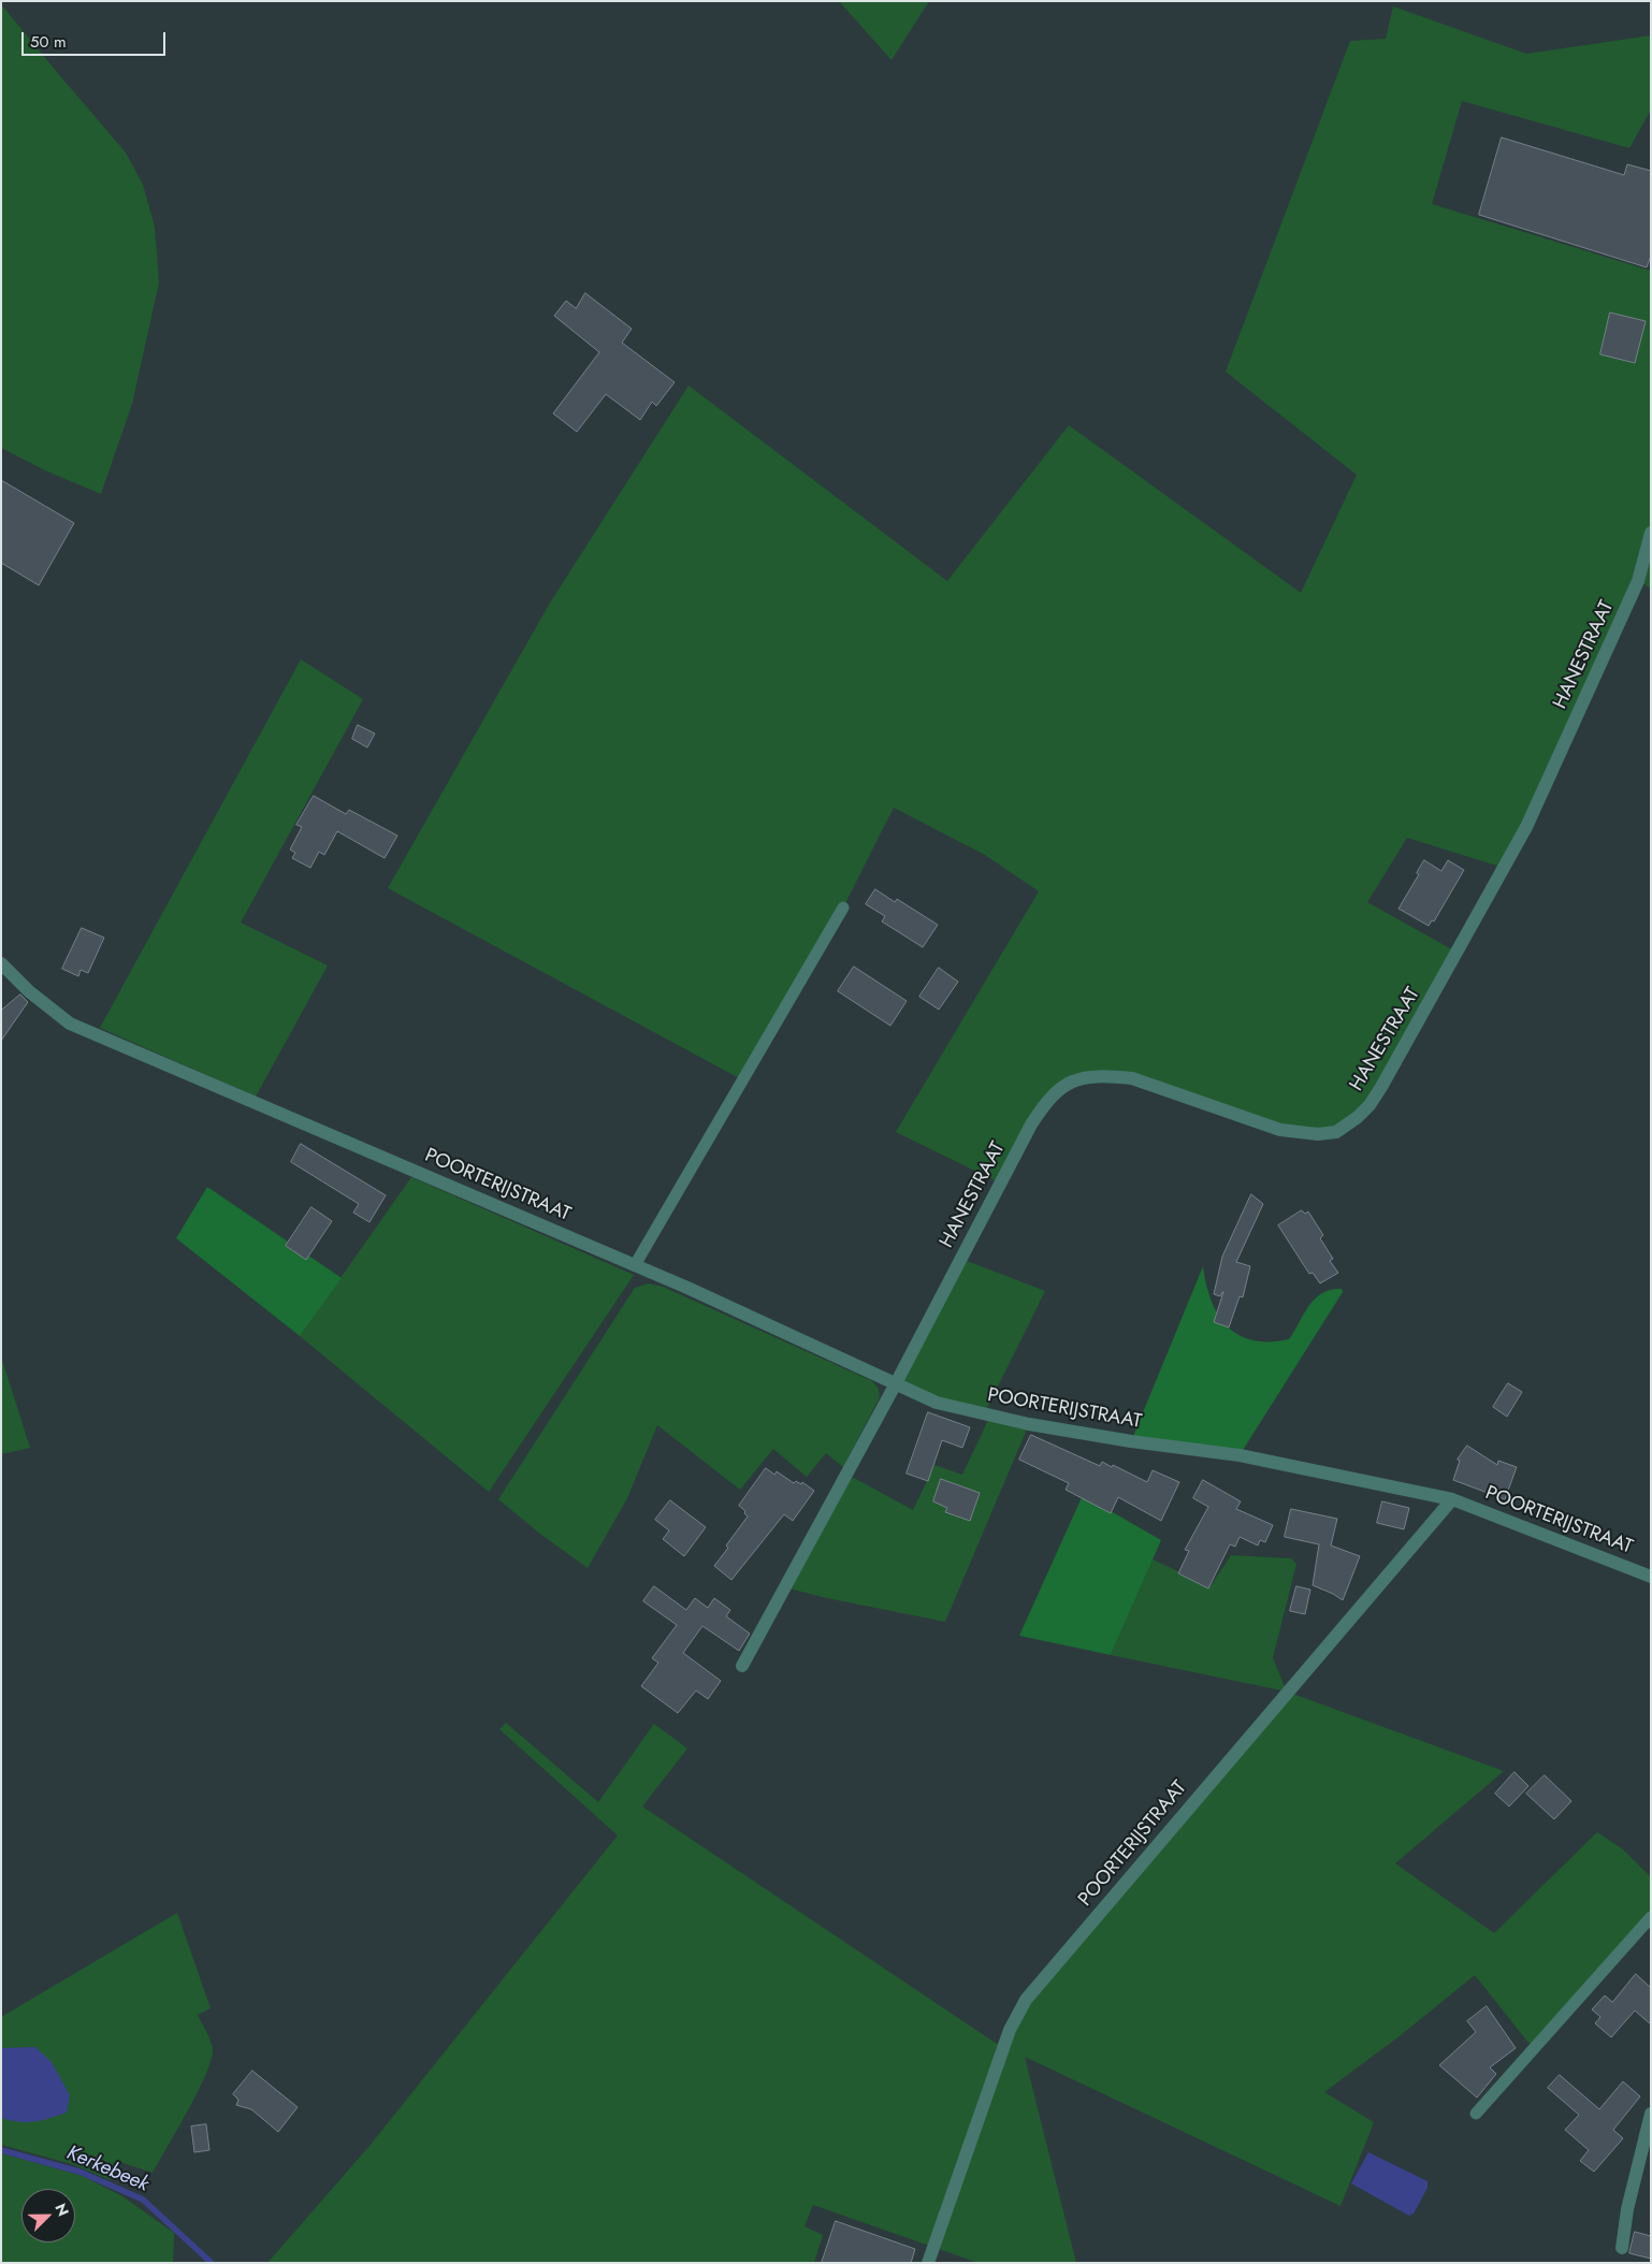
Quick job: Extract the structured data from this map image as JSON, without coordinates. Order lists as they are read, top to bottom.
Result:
{
  "streets": {
    "street": ["HANESTRAAT", "POORTERIJSTRAAT"]
  },
  "crossings": [
    ["HANESTRAAT", "POORTERIJSTRAAT"]
  ],
  "water": ["Kerkebeek"],
  "scale_bar": "50 m",
  "north": "top right"
}
